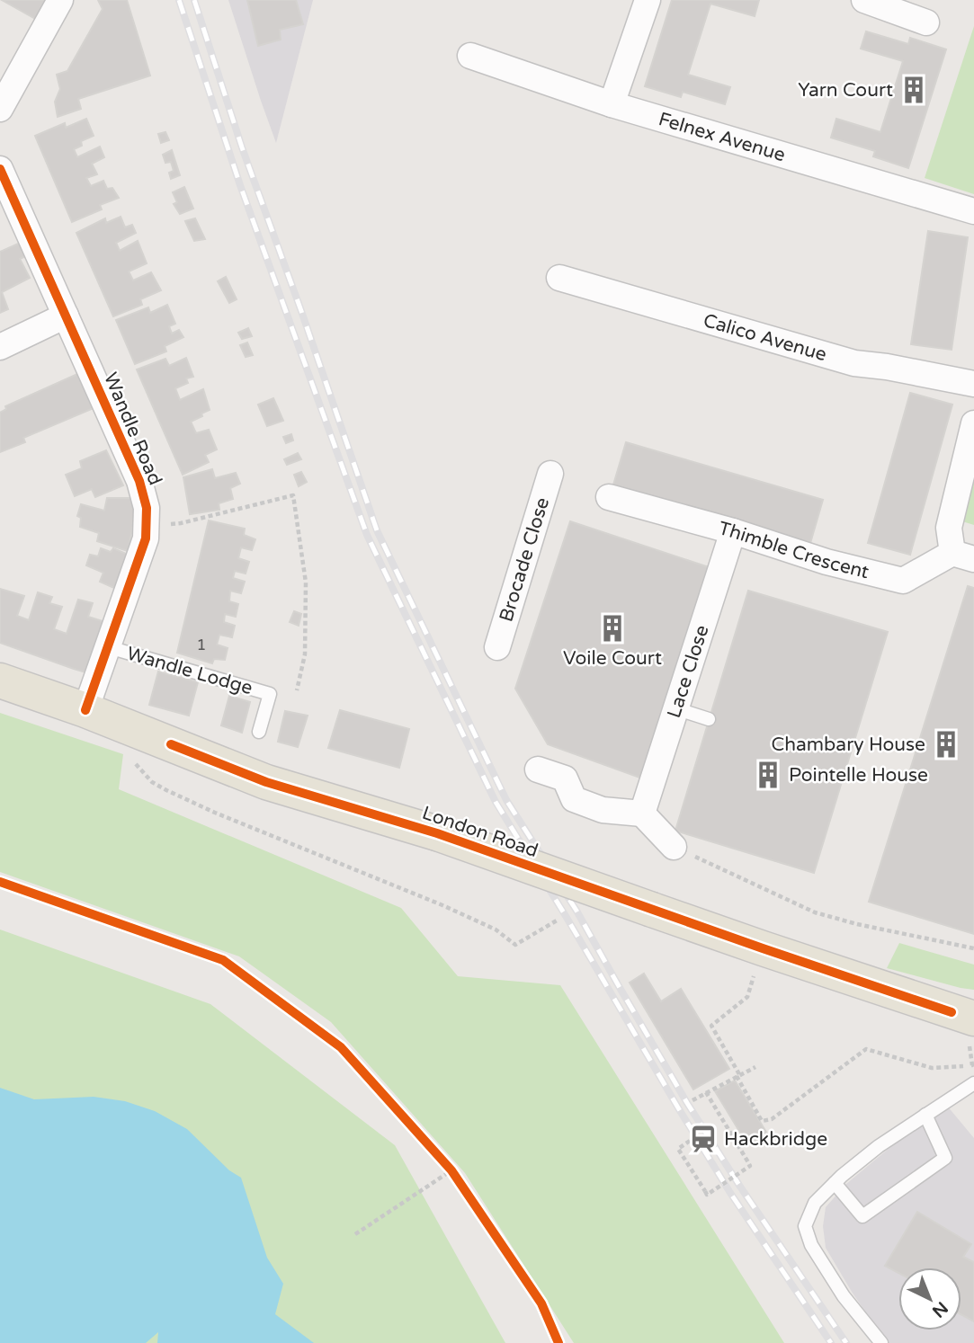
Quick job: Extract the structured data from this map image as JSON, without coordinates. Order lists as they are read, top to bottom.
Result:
{
  "streets": {
    "main road": ["London Road"],
    "street": [
      "Felnex Avenue",
      "Calico Avenue",
      "Wandle Road",
      "Thimble Crescent",
      "Brocade Close",
      "Lace Close"
    ],
    "lane": ["Wandle Lodge"]
  },
  "crossings": [
    ["Wandle Road", "Wandle Lodge"],
    ["Wandle Road", "London Road"],
    ["Thimble Crescent", "Lace Close"]
  ],
  "places": {
    "building": [
      "Yarn Court",
      "Voile Court",
      "Chambary House",
      "Pointelle House"
    ],
    "station": ["Hackbridge"]
  },
  "house_numbers": ["1"],
  "north": "bottom right"
}
